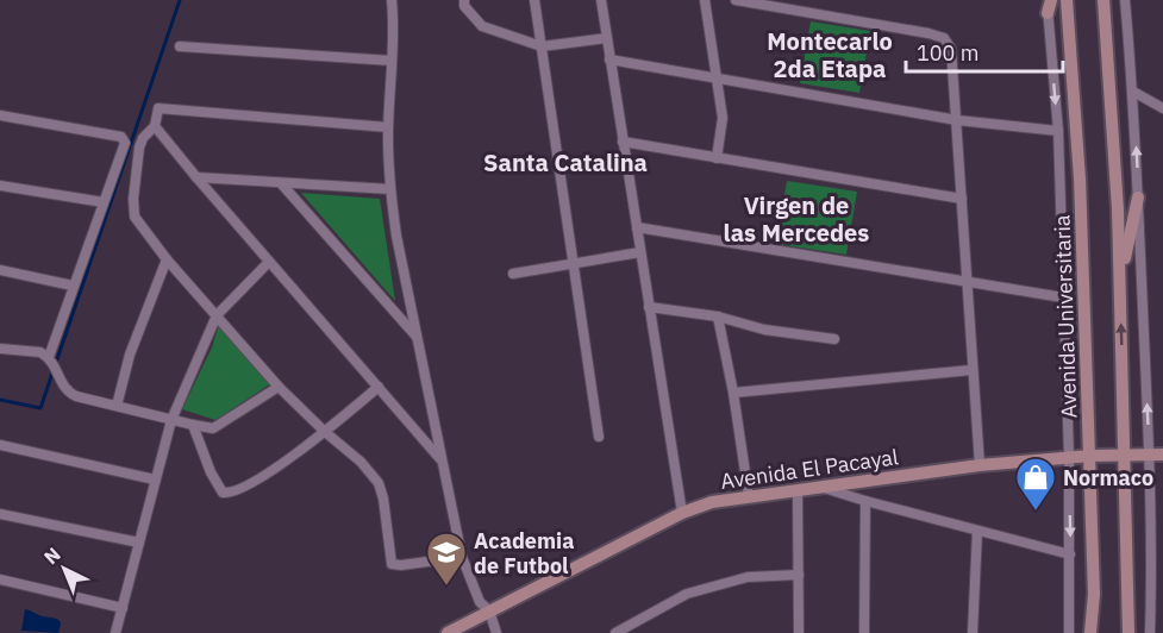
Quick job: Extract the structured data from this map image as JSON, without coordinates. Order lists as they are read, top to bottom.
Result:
{
  "streets": {
    "street": ["Avenida Universitaria", "Avenida El Pacayal"]
  },
  "crossings": [
    ["Avenida Universitaria", "Avenida El Pacayal"]
  ],
  "districts": ["Montecarlo 2da Etapa", "Santa Catalina", "Virgen de las Mercedes"],
  "places": {
    "shop": ["Normaco"],
    "school or university": ["Academia de Futbol"]
  },
  "scale_bar": "100 m",
  "north": "top left"
}
